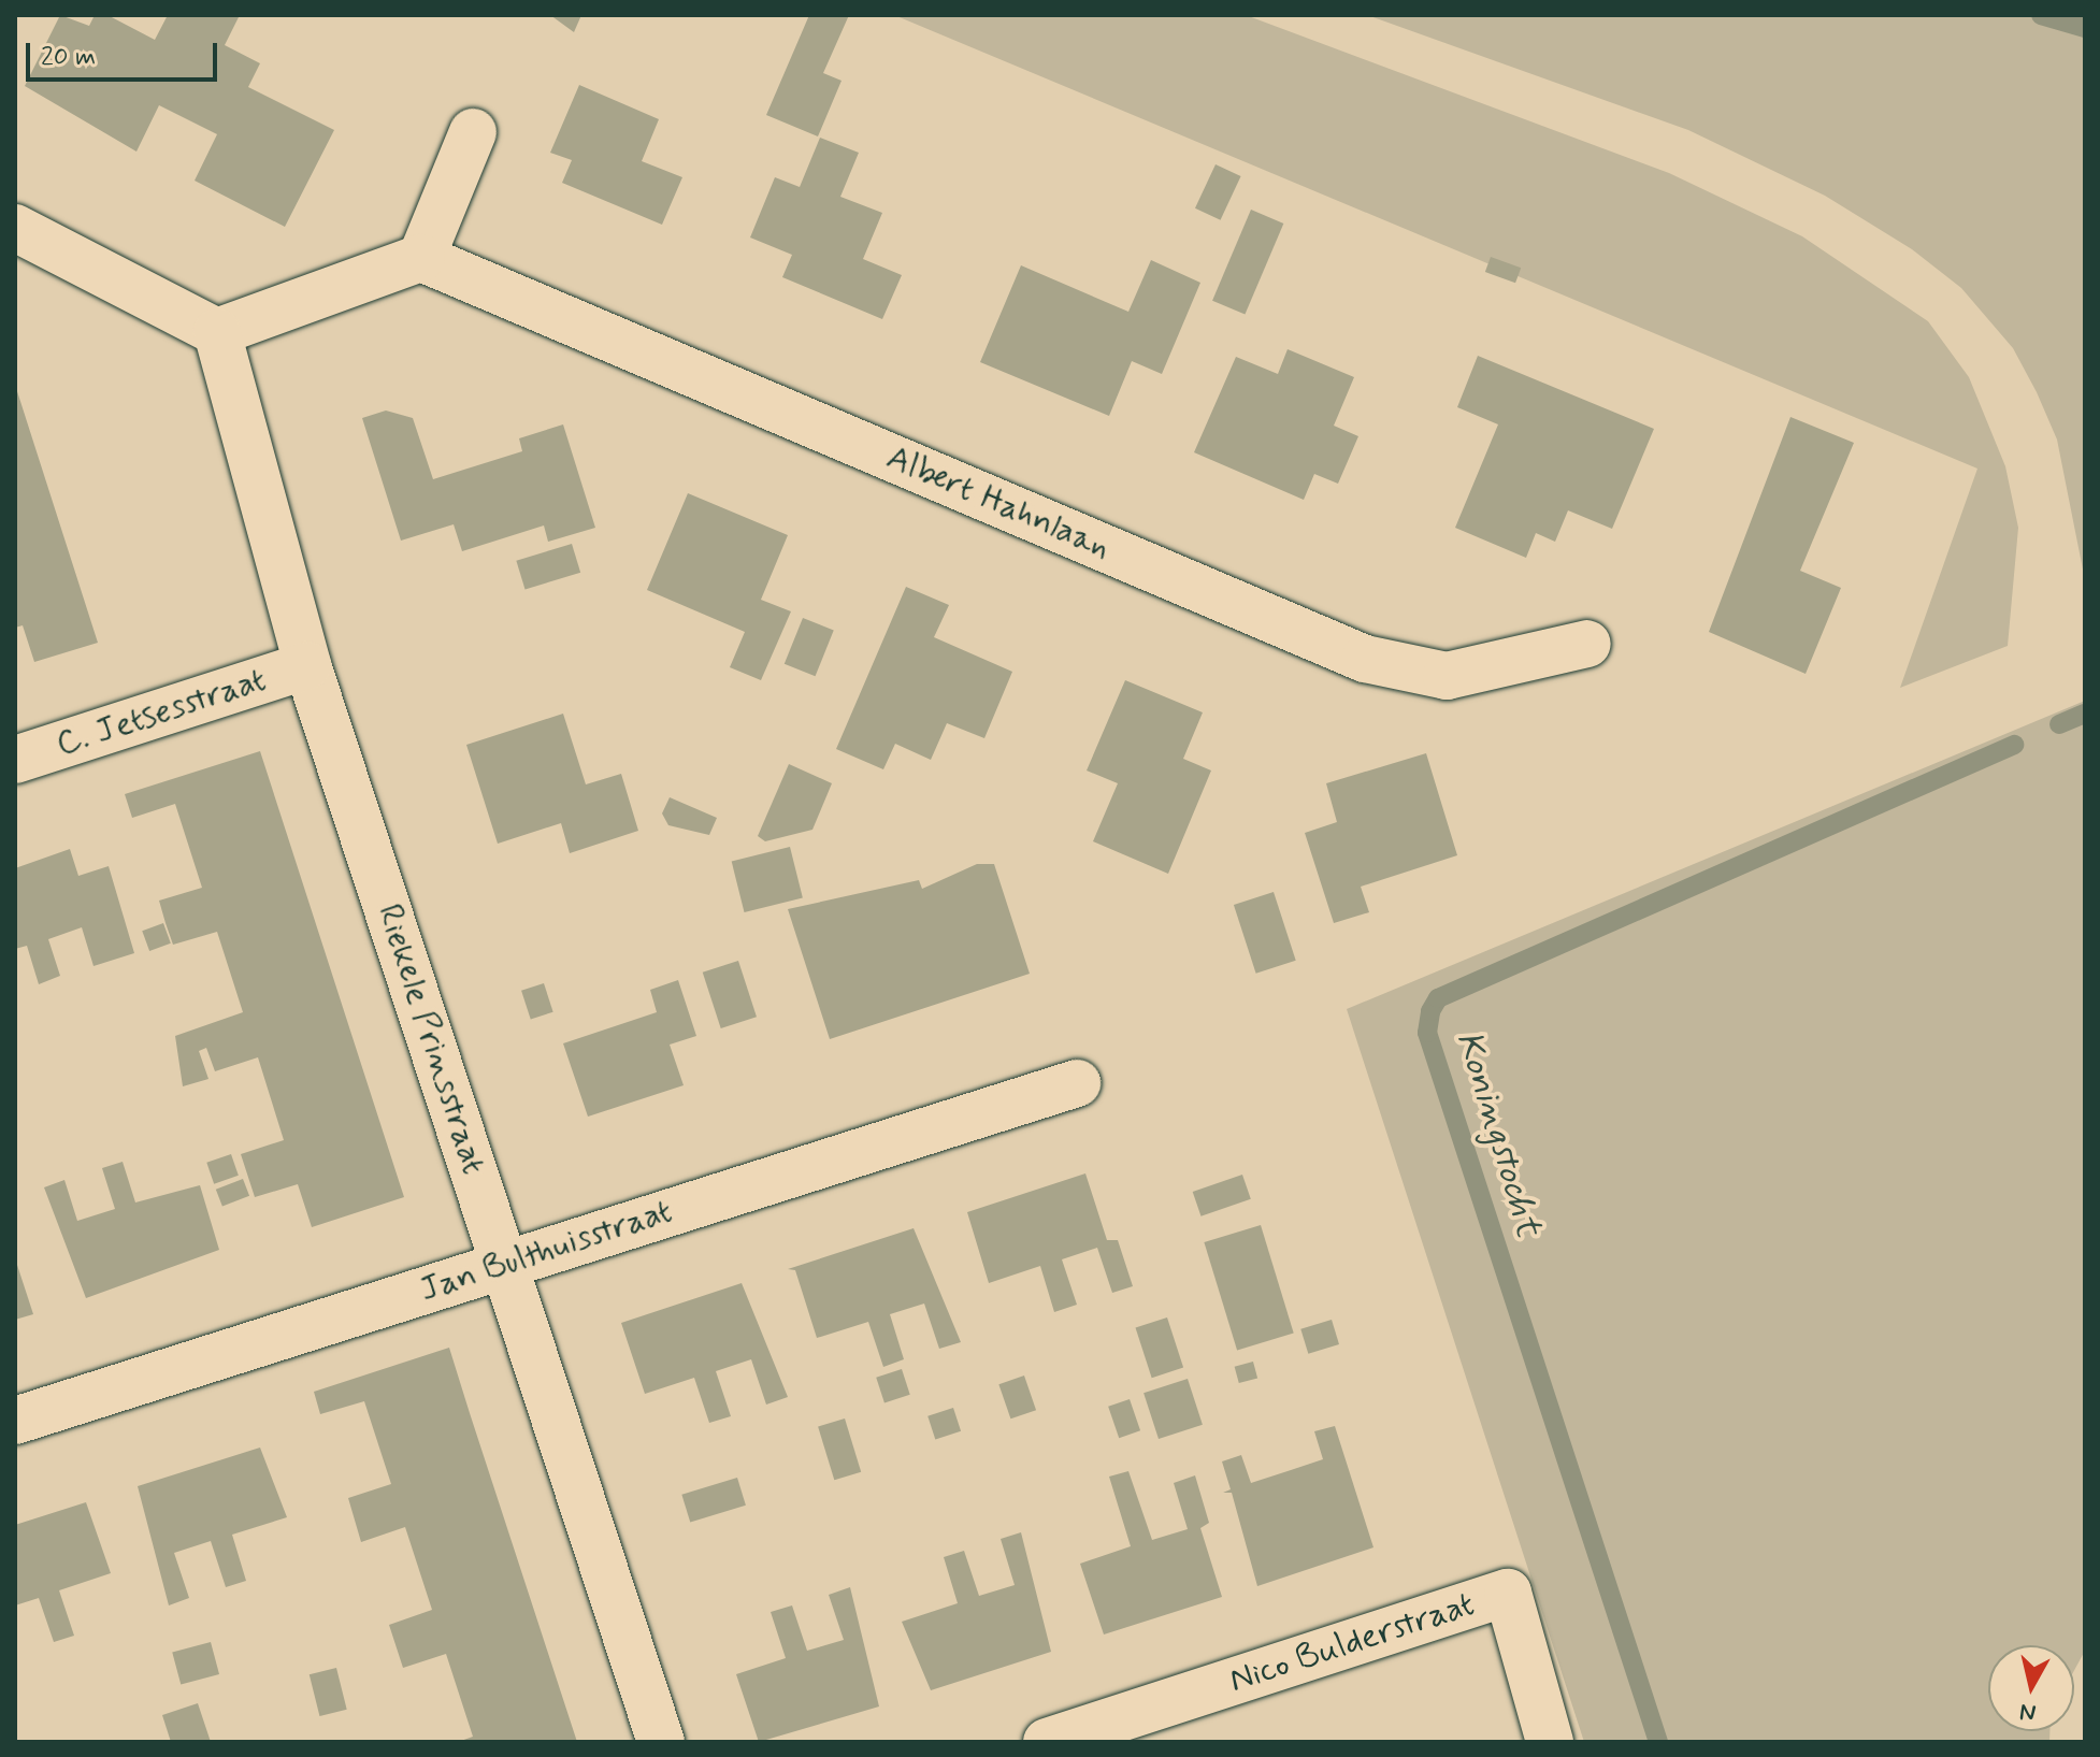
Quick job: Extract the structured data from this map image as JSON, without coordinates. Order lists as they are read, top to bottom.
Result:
{
  "streets": {
    "street": [
      "Albert Hahnlaan",
      "C. Jetsesstraat",
      "Riekele Prinsstraat",
      "Jan Bulthuisstraat",
      "Nico Bulderstraat"
    ]
  },
  "crossings": [
    ["C. Jetsesstraat", "Riekele Prinsstraat"],
    ["Riekele Prinsstraat", "Jan Bulthuisstraat"]
  ],
  "water": ["Koningstocht"],
  "scale_bar": "20 m",
  "north": "bottom"
}
